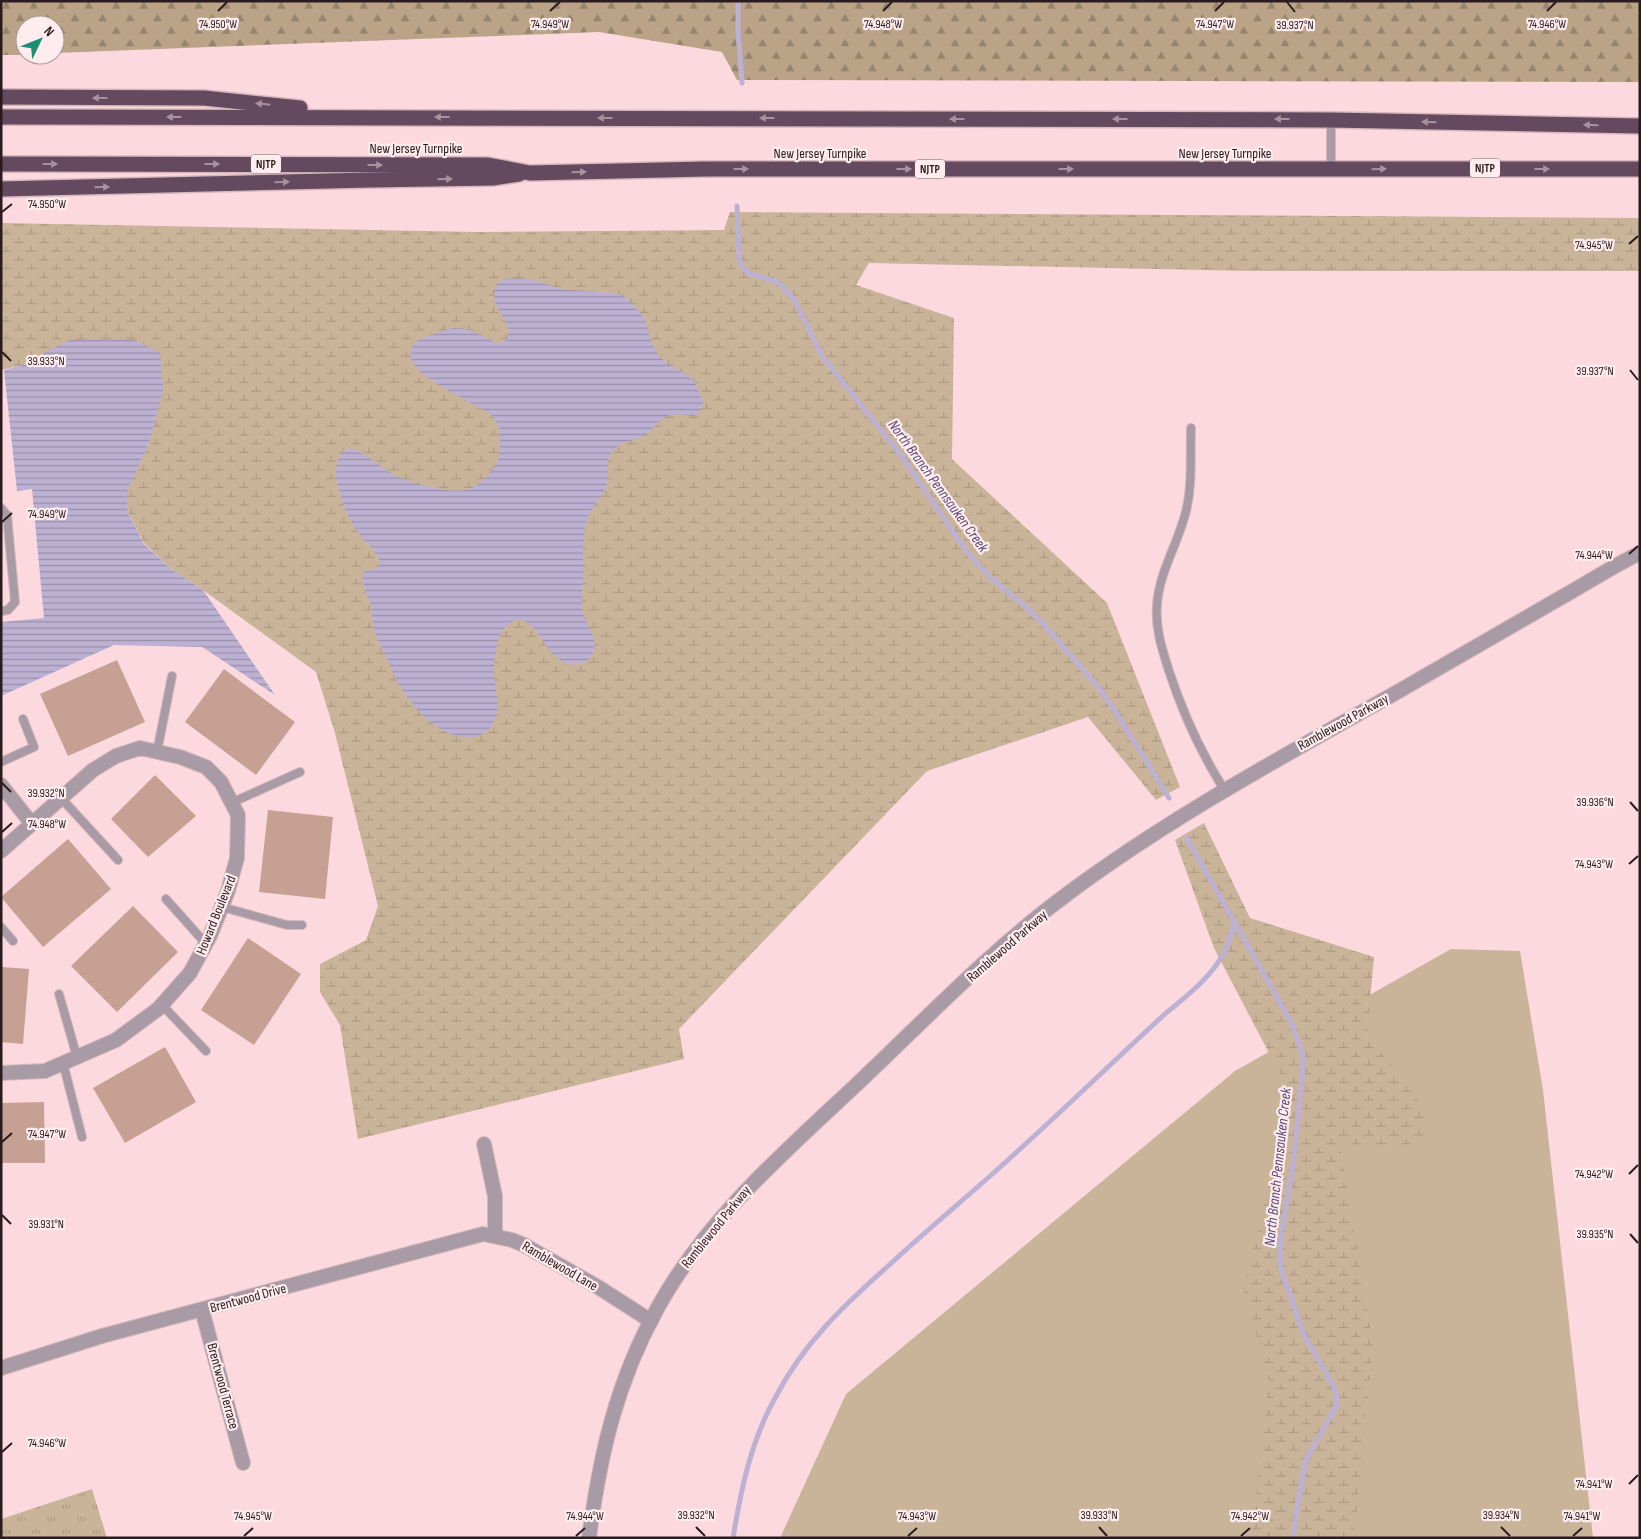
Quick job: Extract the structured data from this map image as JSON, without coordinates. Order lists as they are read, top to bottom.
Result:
{
  "streets": {
    "highway": ["New Jersey Turnpike", "NJTP"],
    "street": [
      "Ramblewood Parkway",
      "Howard Boulevard",
      "Ramblewood Lane",
      "Brentwood Drive",
      "Brentwood Terrace"
    ]
  },
  "crossings": [
    ["Ramblewood Parkway", "Ramblewood Lane"],
    ["Ramblewood Lane", "Brentwood Drive"],
    ["Brentwood Drive", "Brentwood Terrace"]
  ],
  "water": ["North Branch Pennsauken Creek"],
  "north": "top right",
  "coordinates": [
    "74.950°W",
    "74.949°W",
    "74.948°W",
    "74.947°W",
    "74.946°W",
    "39.937°N",
    "74.945°W",
    "39.933°N",
    "74.944°W",
    "39.932°N",
    "39.936°N",
    "74.943°W",
    "74.942°W",
    "39.931°N",
    "39.935°N",
    "74.941°W",
    "39.934°N"
  ]
}
